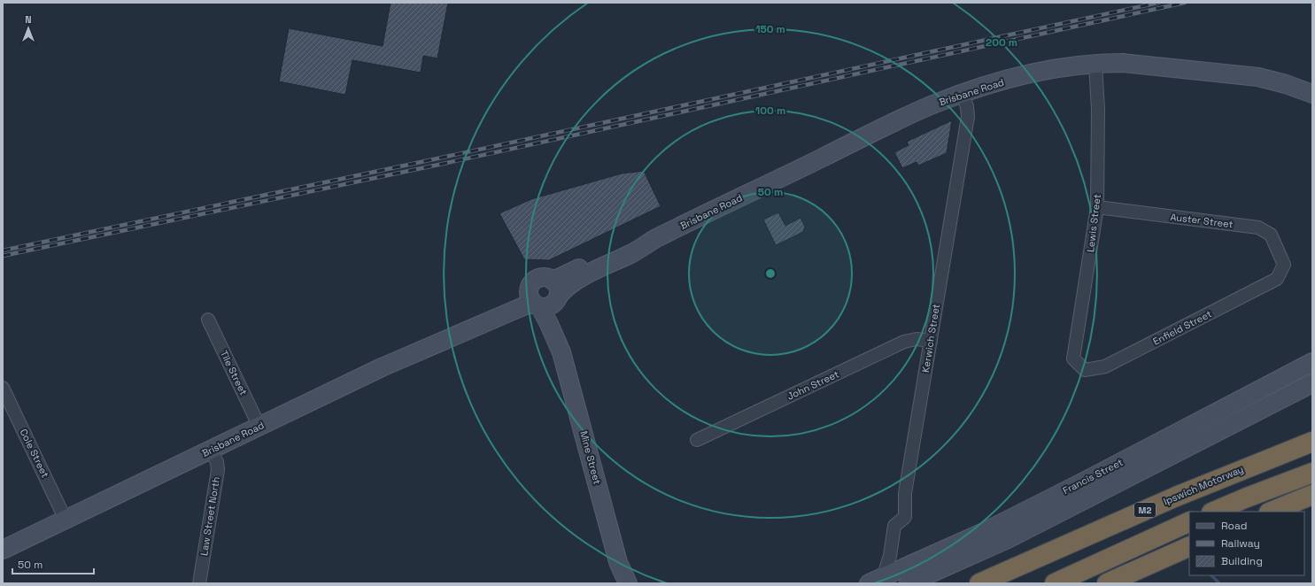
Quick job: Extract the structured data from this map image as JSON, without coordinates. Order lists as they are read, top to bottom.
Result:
{
  "streets": {
    "highway": ["Ipswich Motorway", "M2"],
    "main road": ["Brisbane Road", "Mine Street", "Francis Street"],
    "street": [
      "Auster Street",
      "Lewis Street",
      "Enfield Street",
      "Kerwich Street",
      "Tile Street",
      "John Street",
      "Cole Street",
      "Law Street North"
    ]
  },
  "crossings": [
    ["Brisbane Road", "Lewis Street"],
    ["Brisbane Road", "Kerwich Street"],
    ["Brisbane Road", "Tile Street"],
    ["Brisbane Road", "Cole Street"],
    ["Brisbane Road", "Mine Street"],
    ["Brisbane Road", "Law Street North"],
    ["Auster Street", "Lewis Street"],
    ["Auster Street", "Enfield Street"],
    ["Lewis Street", "Enfield Street"],
    ["Kerwich Street", "John Street"],
    ["Kerwich Street", "Francis Street"]
  ],
  "legend": ["Road", "Railway", "Building"],
  "scale_bar": "50 m",
  "north": "top",
  "rings": [
    "150 m",
    "200 m",
    "100 m",
    "50 m"
  ]
}
